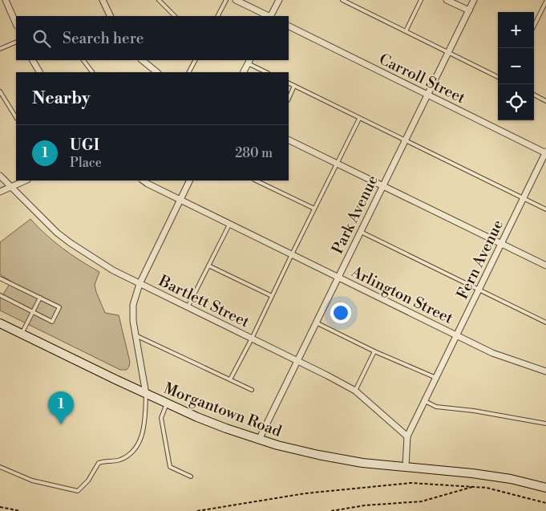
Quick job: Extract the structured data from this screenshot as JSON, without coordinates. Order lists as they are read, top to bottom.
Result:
{
  "streets": {
    "main road": ["Morgantown Road"],
    "street": [
      "Carroll Street",
      "Park Avenue",
      "Fern Avenue",
      "Arlington Street",
      "Bartlett Street"
    ]
  },
  "crossings": [
    ["Carroll Street", "Park Avenue"],
    ["Carroll Street", "Fern Avenue"],
    ["Park Avenue", "Arlington Street"],
    ["Park Avenue", "Bartlett Street"],
    ["Park Avenue", "Morgantown Road"],
    ["Fern Avenue", "Arlington Street"],
    ["Fern Avenue", "Bartlett Street"],
    ["Fern Avenue", "Morgantown Road"]
  ],
  "page": {
    "map_buttons": ["+", "−"],
    "search": "Search here",
    "heading": "Nearby",
    "list": [
      {
        "mark": "1",
        "name": "UGI",
        "note": "Place",
        "value": "280 m"
      }
    ],
    "pins": "1"
  }
}
